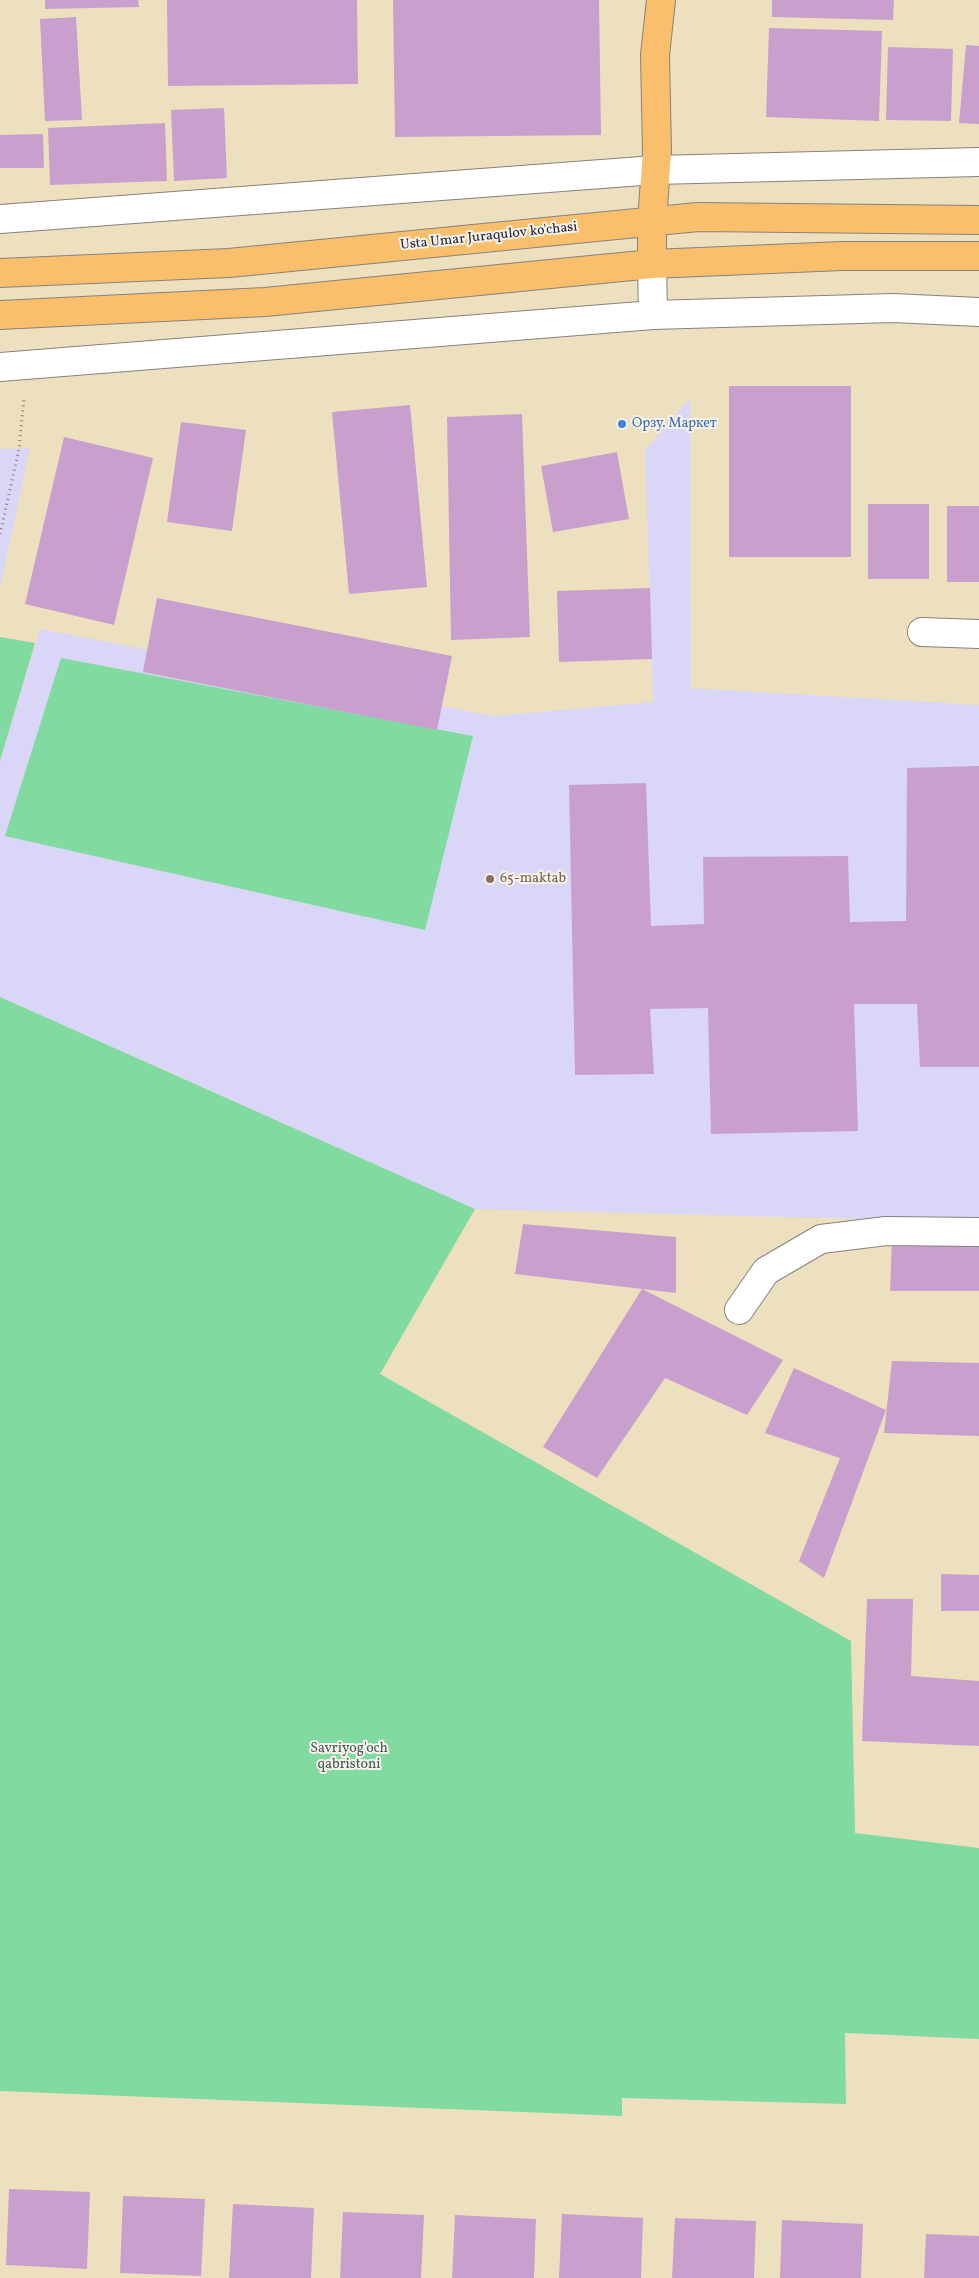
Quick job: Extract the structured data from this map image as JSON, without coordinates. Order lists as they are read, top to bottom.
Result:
{
  "streets": {
    "main road": ["Usta Umar Juraqulov ko'chasi"]
  },
  "parks": ["Savriyog'och qabristoni"],
  "places": ["Орзу. Маркет", "65-maktab"]
}
